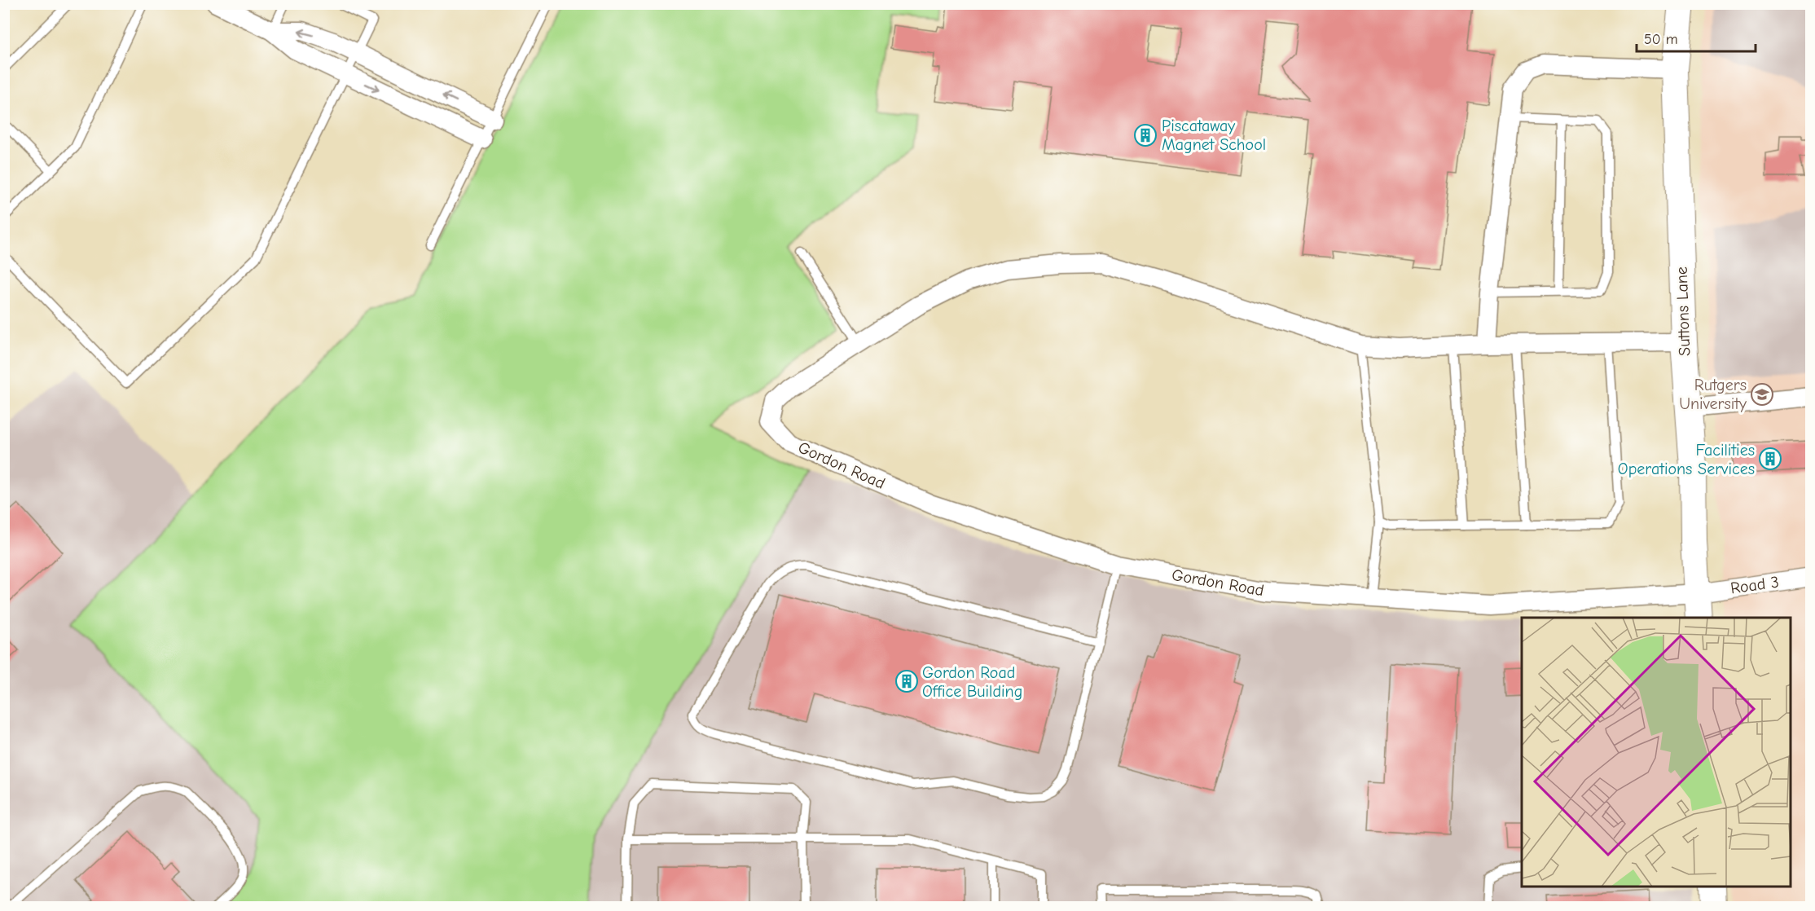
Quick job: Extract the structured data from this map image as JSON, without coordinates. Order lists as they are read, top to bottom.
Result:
{
  "streets": {
    "street": ["Suttons Lane", "Gordon Road", "Road 3"]
  },
  "crossings": [
    ["Suttons Lane", "Gordon Road"],
    ["Suttons Lane", "Road 3"],
    ["Gordon Road", "Road 3"]
  ],
  "places": {
    "building": ["Piscataway Magnet School", "Facilities Operations Services", "Gordon Road Office Building"],
    "school or university": ["Rutgers University"]
  },
  "scale_bar": "50 m"
}
